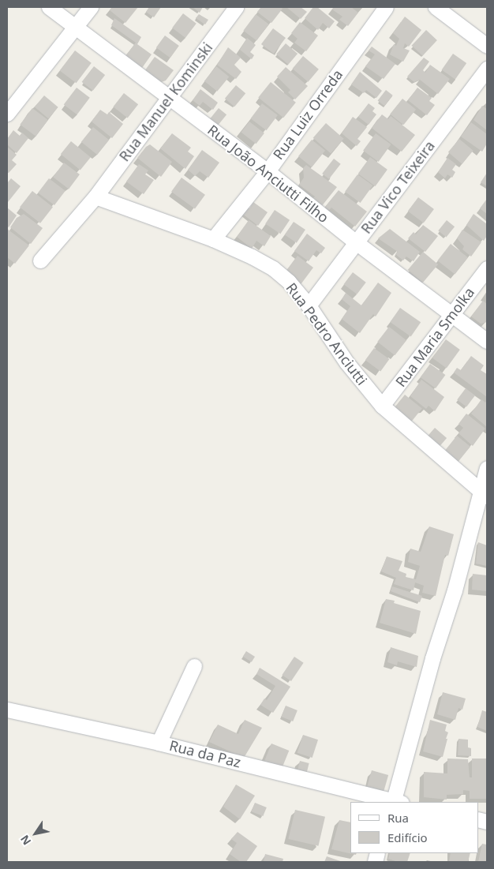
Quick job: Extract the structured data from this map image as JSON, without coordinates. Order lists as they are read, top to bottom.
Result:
{
  "streets": {
    "street": [
      "Rua Manuel Kominski",
      "Rua Luiz Orreda",
      "Rua João Anciutti Filho",
      "Rua Vico Teixeira",
      "Rua Pedro Anciutti",
      "Rua Maria Smolka",
      "Rua da Paz"
    ]
  },
  "crossings": [
    ["Rua Manuel Kominski", "Rua João Anciutti Filho"],
    ["Rua Manuel Kominski", "Rua Pedro Anciutti"],
    ["Rua Luiz Orreda", "Rua João Anciutti Filho"],
    ["Rua Luiz Orreda", "Rua Pedro Anciutti"],
    ["Rua João Anciutti Filho", "Rua Vico Teixeira"],
    ["Rua João Anciutti Filho", "Rua Maria Smolka"],
    ["Rua Vico Teixeira", "Rua Pedro Anciutti"],
    ["Rua Pedro Anciutti", "Rua Maria Smolka"]
  ],
  "legend": ["Rua", "Edifício"],
  "north": "bottom left"
}
